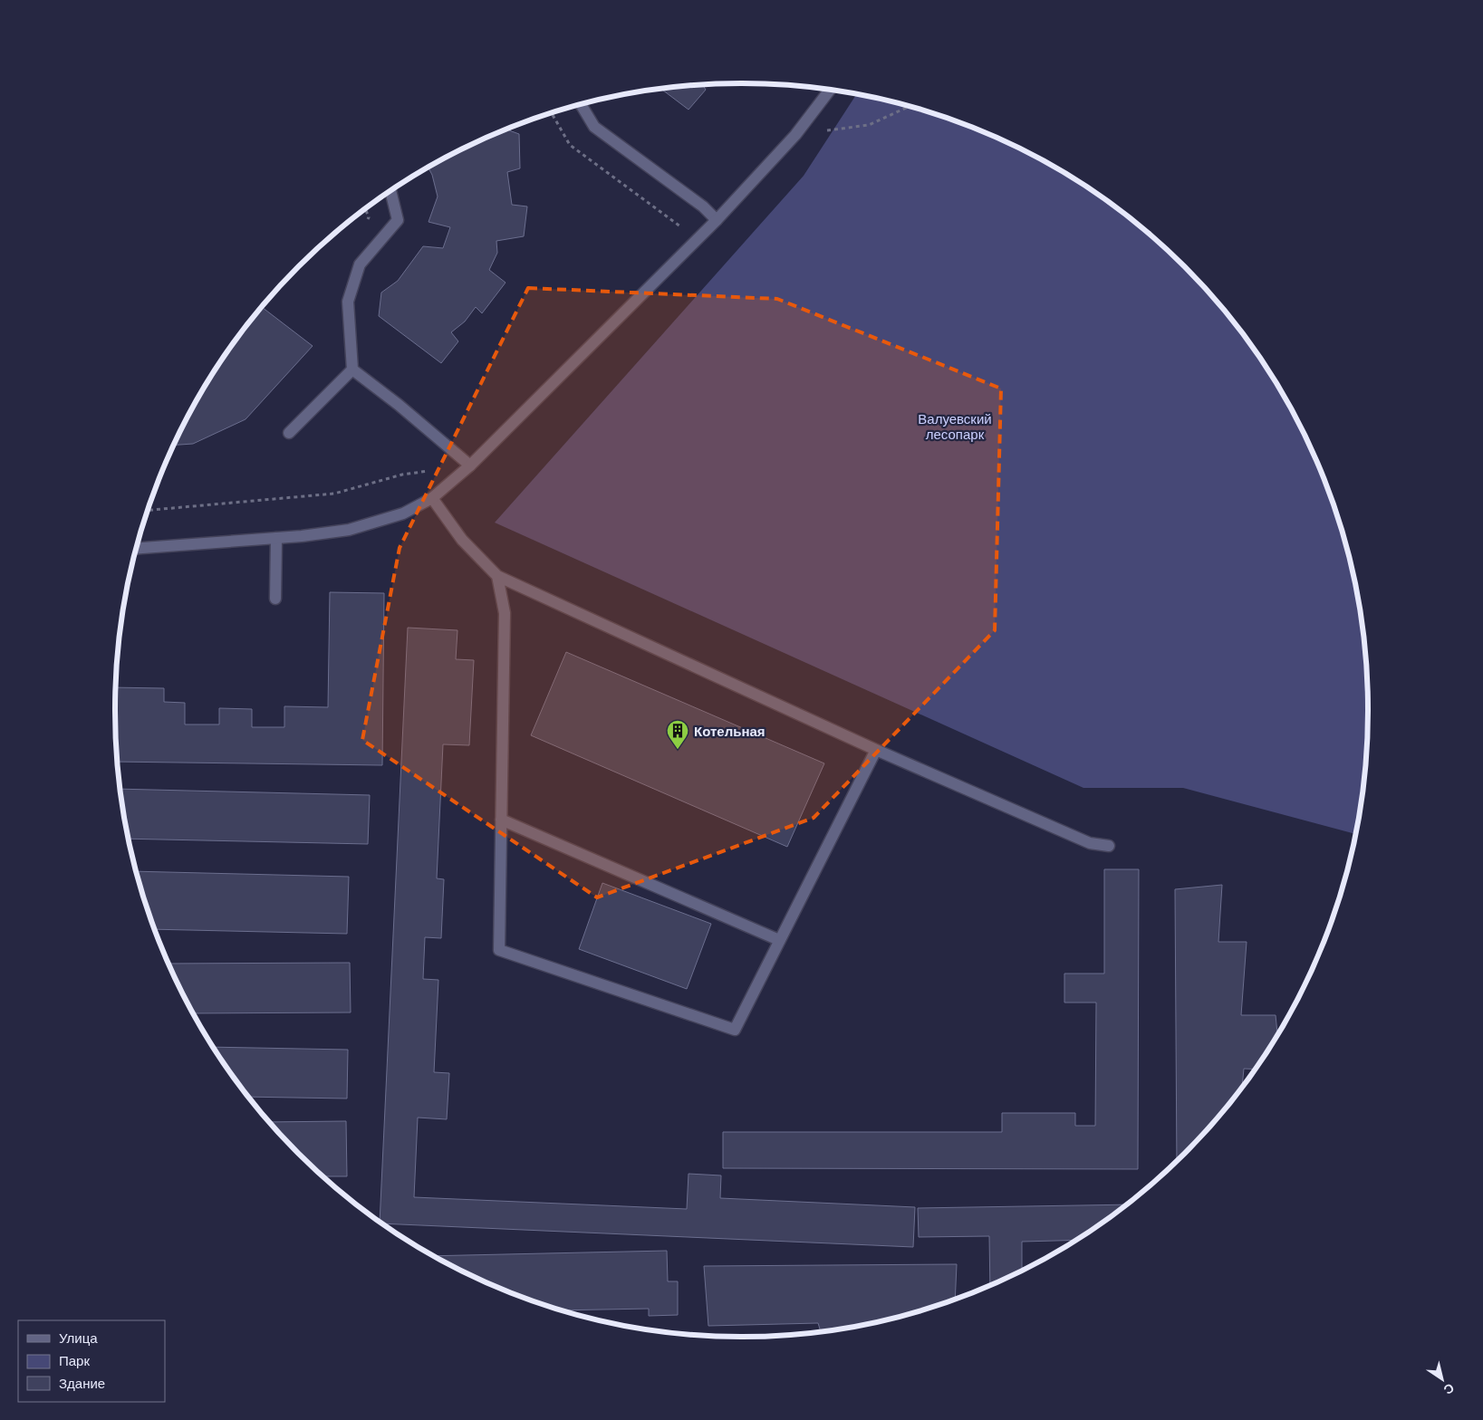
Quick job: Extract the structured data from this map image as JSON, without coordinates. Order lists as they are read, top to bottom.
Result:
{
  "parks": ["Валуевский лесопарк"],
  "places": {
    "building": ["Котельная"]
  },
  "legend": ["Улица", "Парк", "Здание"],
  "north": "bottom right"
}
